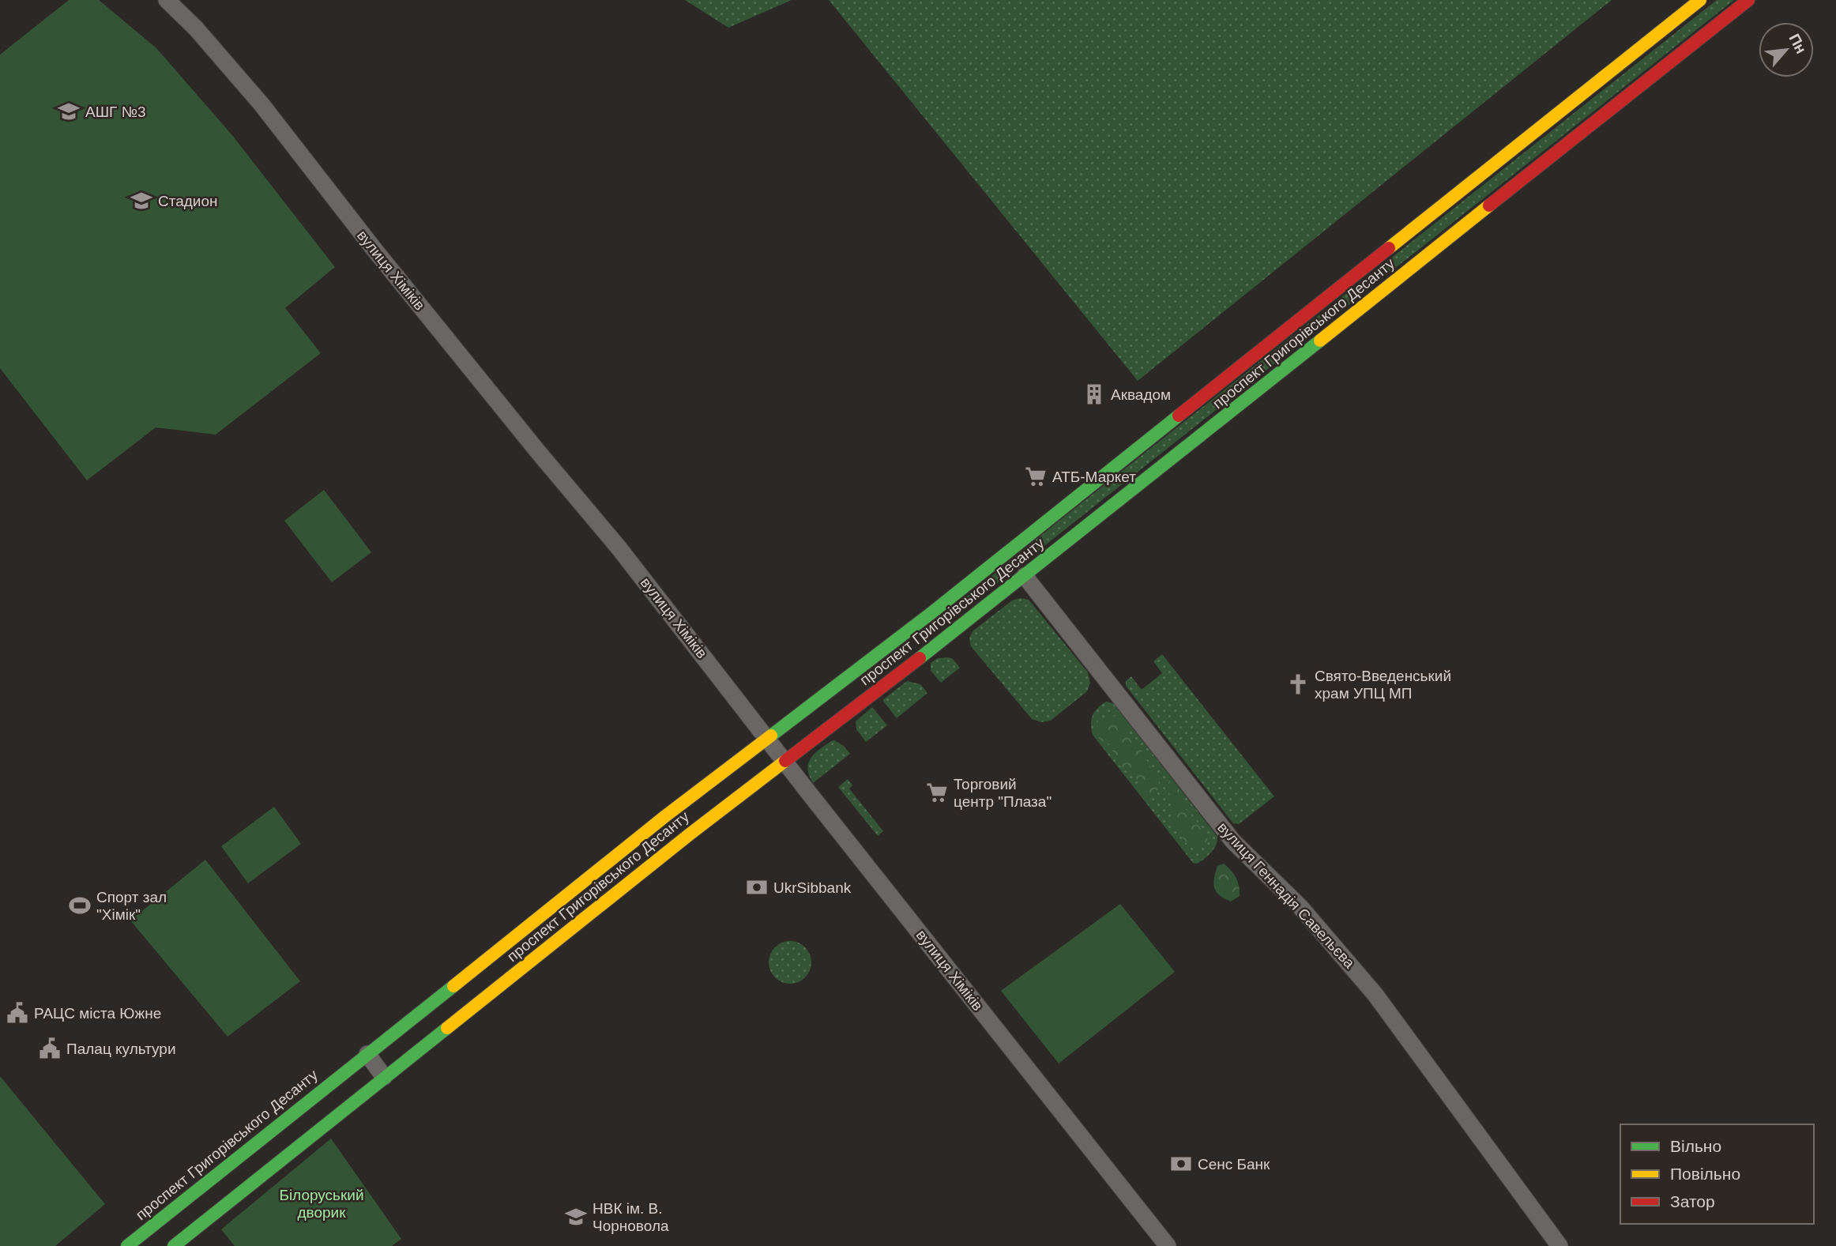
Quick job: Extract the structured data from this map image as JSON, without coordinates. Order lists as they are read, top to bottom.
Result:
{
  "streets": {
    "street": ["вулиця Хіміків", "проспект Григорівського Десанту", "вулиця Геннадія Савельєва"]
  },
  "crossings": [
    ["вулиця Хіміків", "проспект Григорівського Десанту"],
    ["проспект Григорівського Десанту", "вулиця Геннадія Савельєва"]
  ],
  "parks": ["Білоруський дворик"],
  "places": {
    "school or university": ["АШГ №3", "Стадион", "НВК ім. В. Чорновола"],
    "building": ["Аквадом"],
    "supermarket": ["АТБ-Маркет", "Торговий центр \"Плаза\""],
    "church": ["Свято-Введенський храм УПЦ МП"],
    "bank": ["UkrSibbank", "Сенс Банк"],
    "sports": ["Спорт зал \"Хімік\""],
    "public building": ["РАЦС міста Южне", "Палац культури"]
  },
  "legend": ["Вільно", "Повільно", "Затор"],
  "north": "top right"
}
